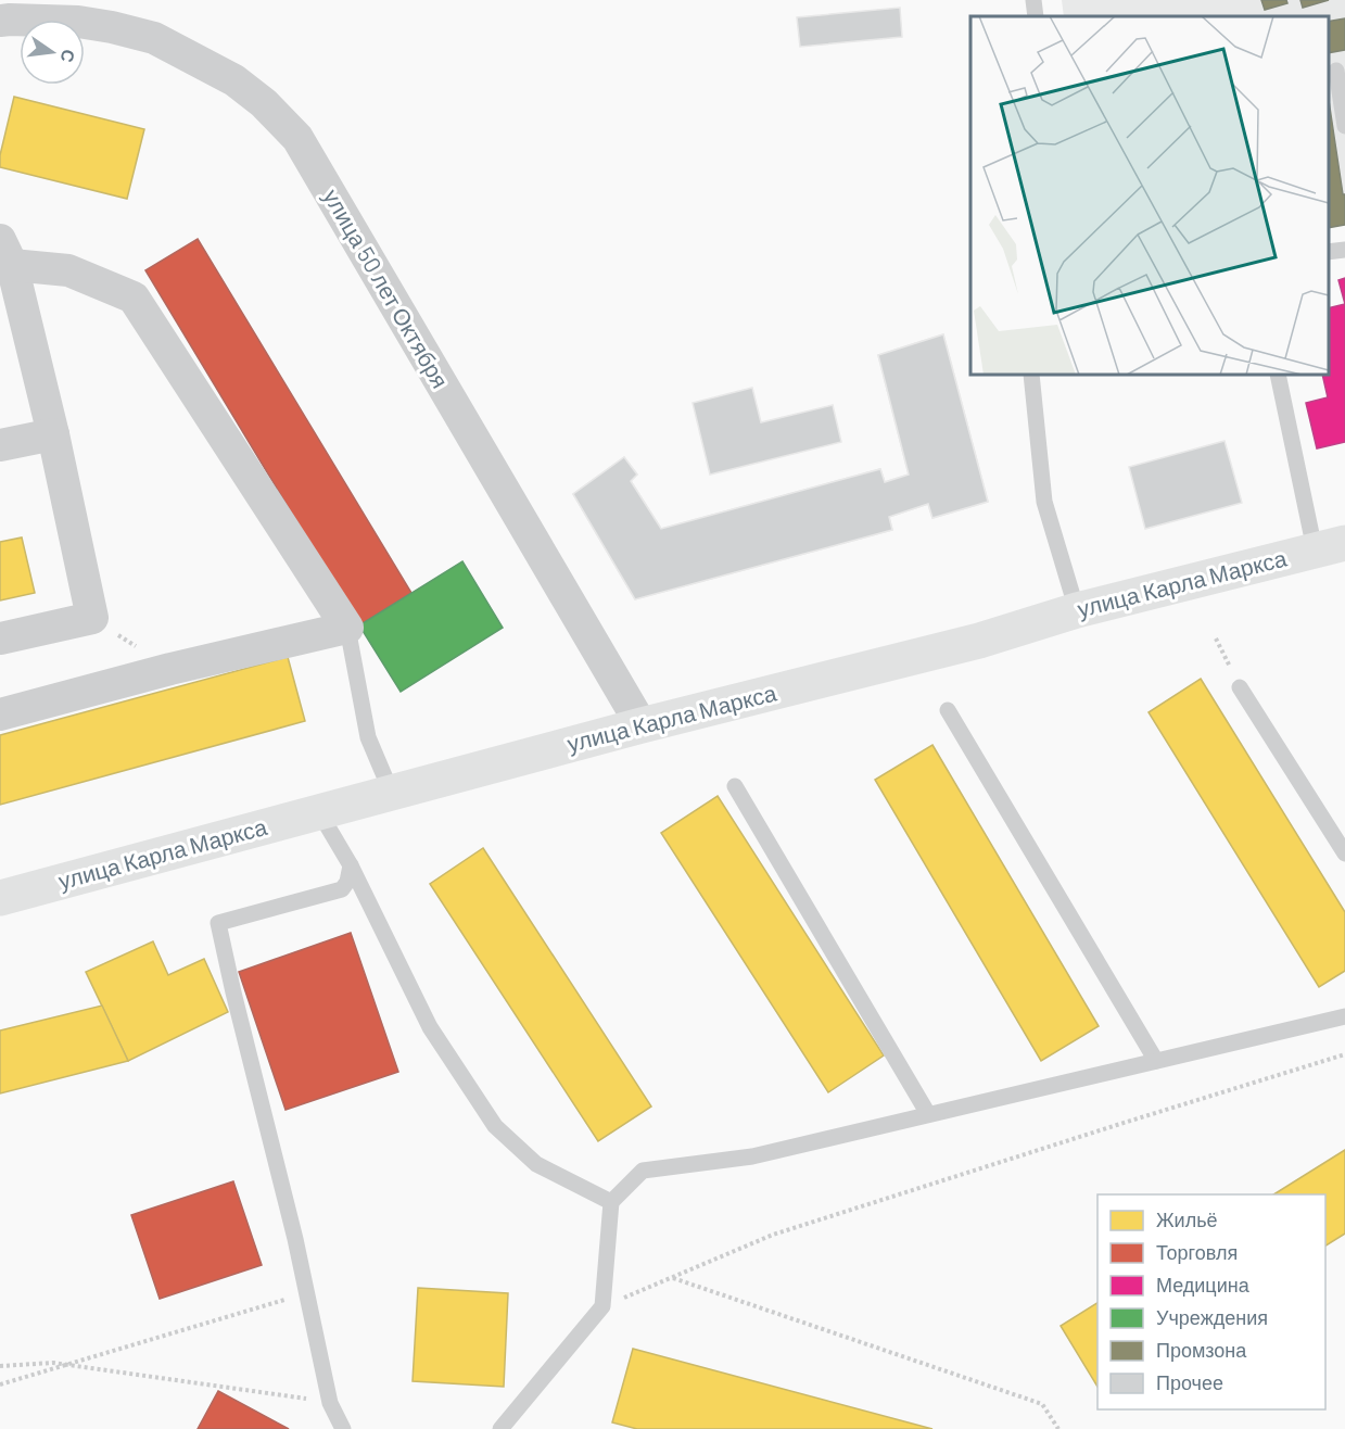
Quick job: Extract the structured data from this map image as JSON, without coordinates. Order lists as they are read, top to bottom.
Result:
{
  "streets": {
    "street": ["улица 50 лет Октября", "улица Карла Маркса"]
  },
  "crossings": [
    ["улица 50 лет Октября", "улица Карла Маркса"]
  ],
  "legend": [
    "Жильё",
    "Торговля",
    "Медицина",
    "Учреждения",
    "Промзона",
    "Прочее"
  ],
  "north": "right"
}
